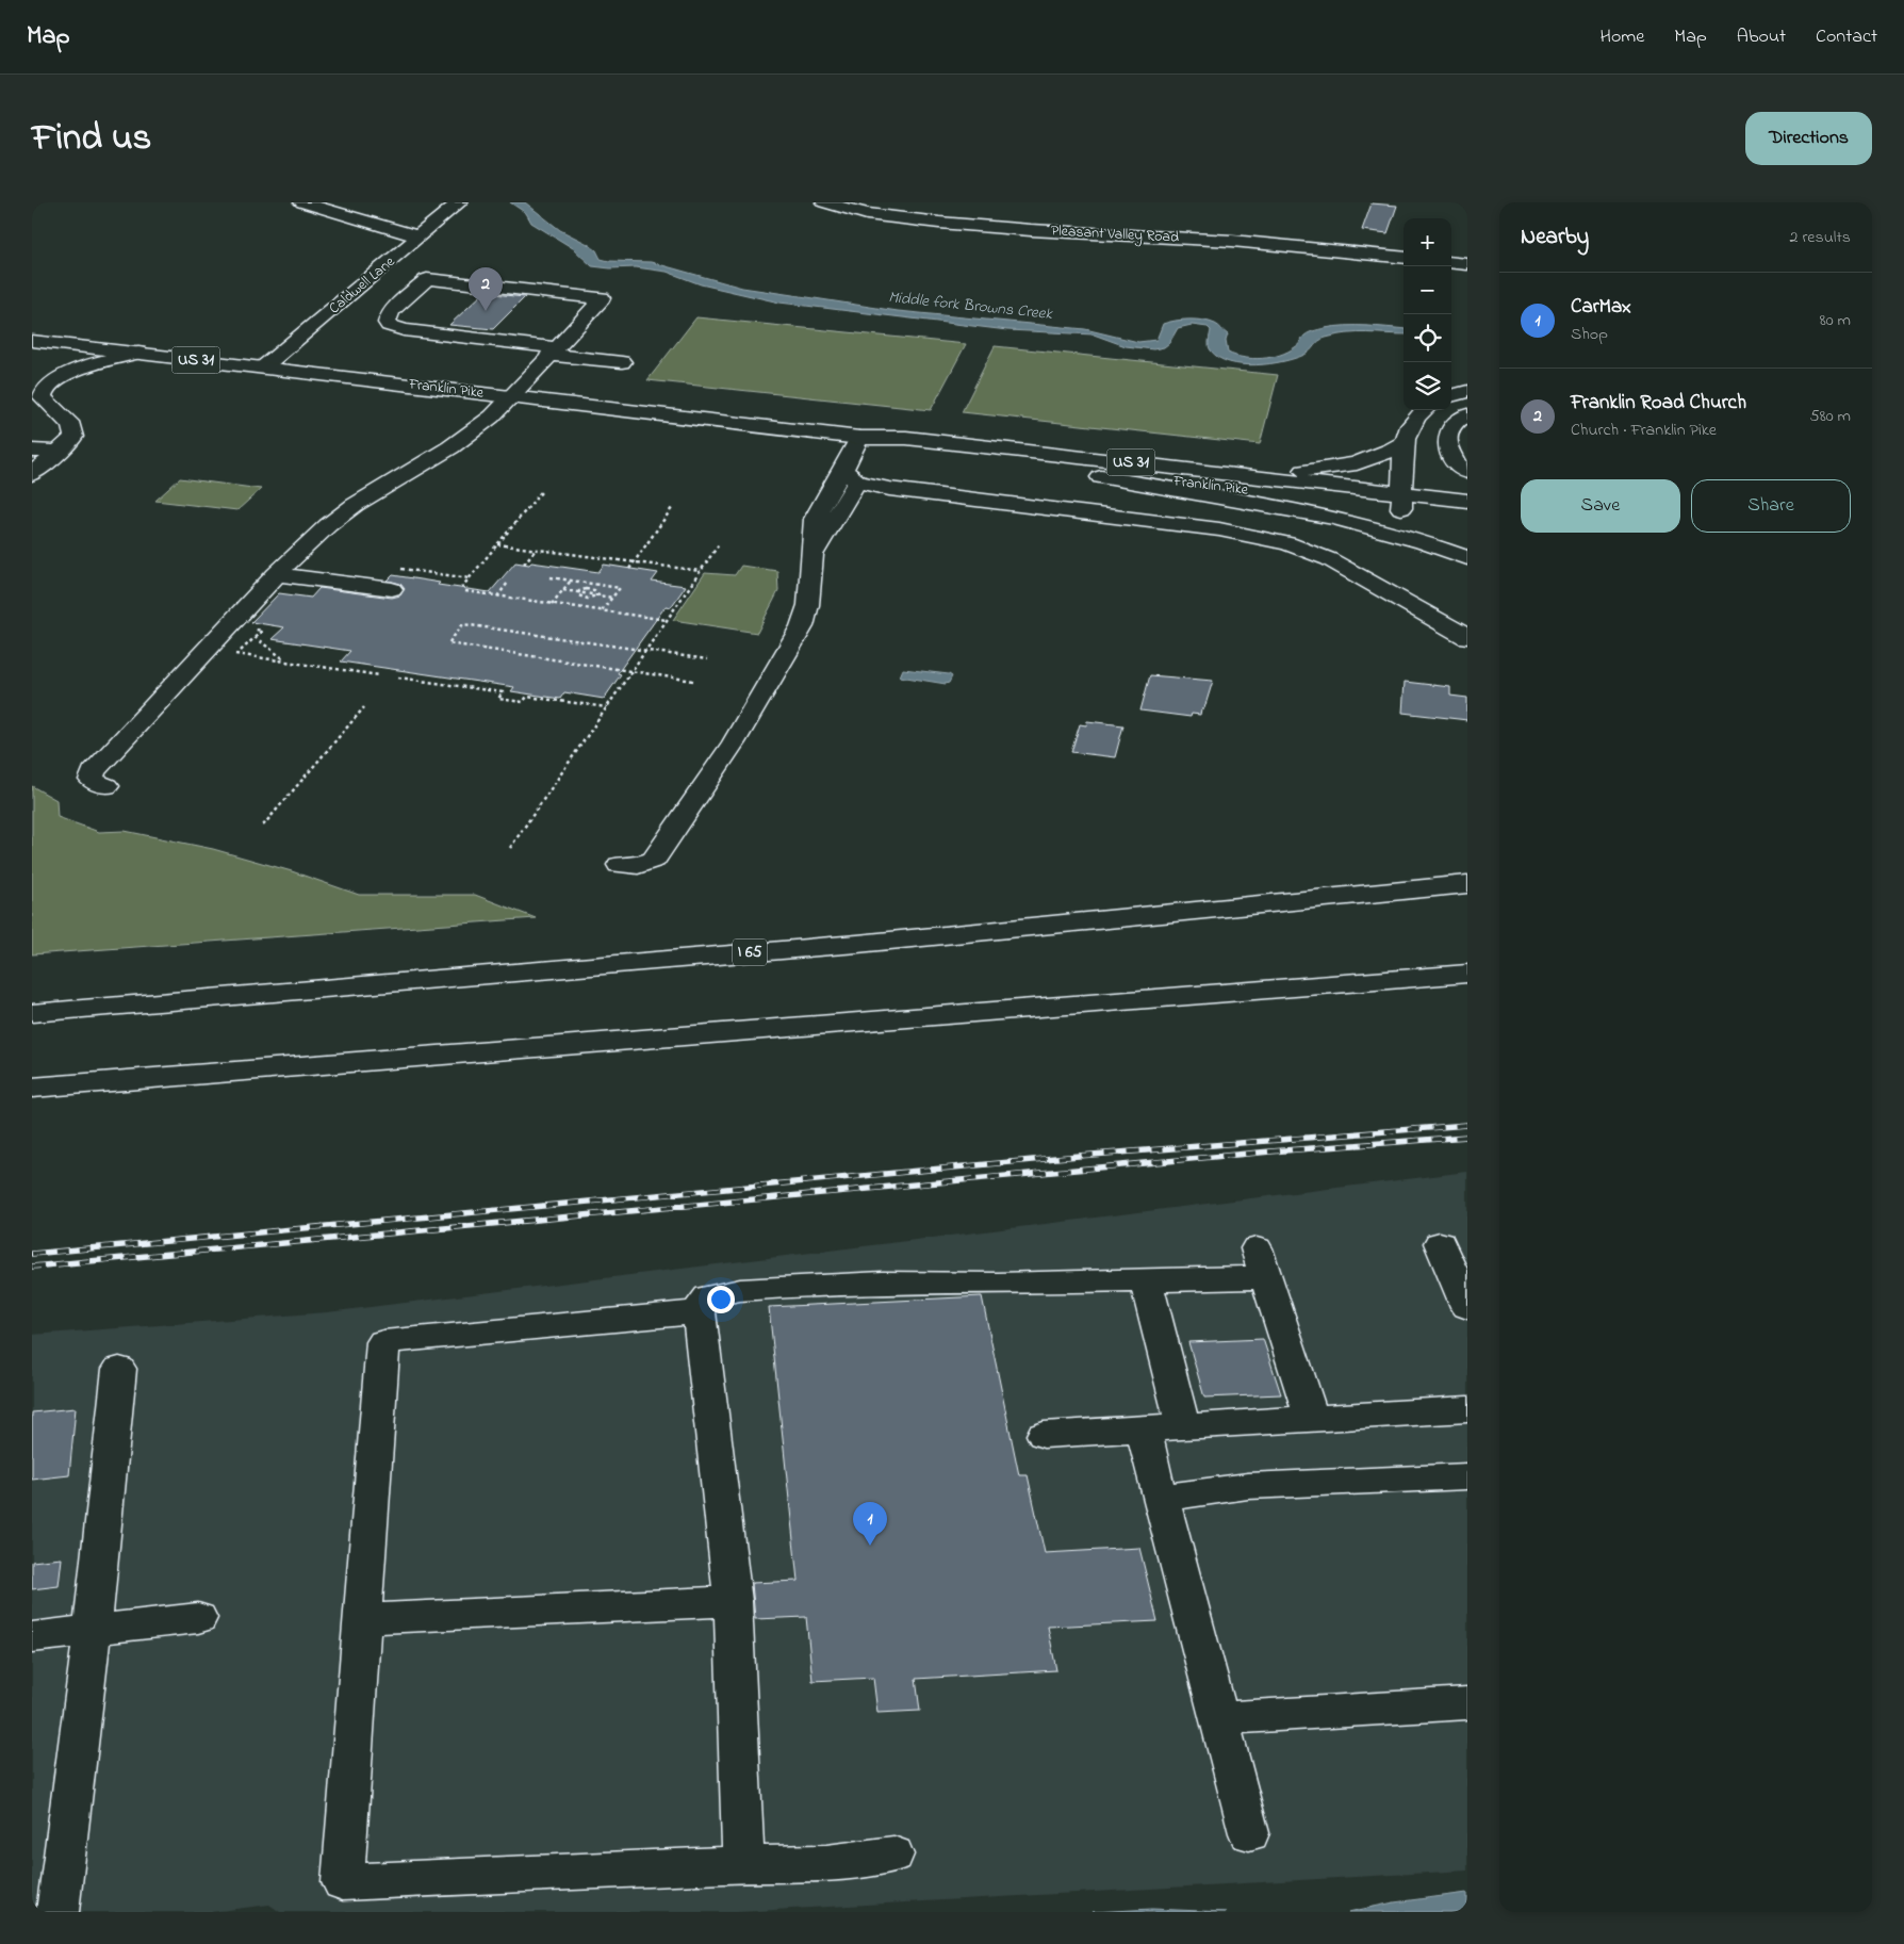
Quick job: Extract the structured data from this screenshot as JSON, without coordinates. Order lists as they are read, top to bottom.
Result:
{
  "streets": {
    "main road": [
      "Pleasant Valley Road",
      "Caldwell Lane",
      "US 31",
      "Franklin Pike",
      "I 65"
    ]
  },
  "crossings": [
    ["Caldwell Lane", "Franklin Pike"]
  ],
  "water": ["Middle fork Browns Creek"],
  "page": {
    "header": "Map",
    "nav": [
      "Home",
      "Map",
      "About",
      "Contact"
    ],
    "title": "Find us",
    "buttons": [
      "Directions",
      ["Save", "Share"]
    ],
    "heading": ["Nearby", "2 results"],
    "map_buttons": ["+", "−"],
    "pins": ["2", "1"],
    "list": [
      {
        "mark": "1",
        "name": "CarMax",
        "note": "Shop",
        "value": "80 m"
      },
      {
        "mark": "2",
        "name": "Franklin Road Church",
        "note": "Church · Franklin Pike",
        "value": "580 m"
      }
    ]
  }
}
